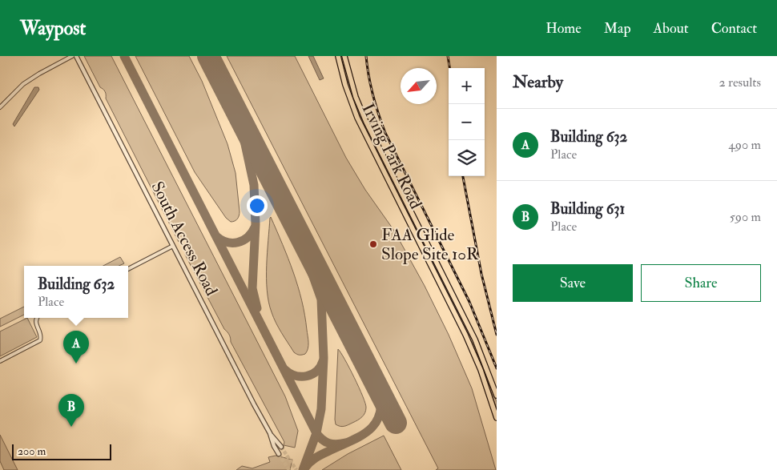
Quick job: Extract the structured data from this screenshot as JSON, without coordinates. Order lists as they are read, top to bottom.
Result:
{
  "streets": {
    "main road": ["Irving Park Road"],
    "street": ["South Access Road"]
  },
  "places": ["FAA Glide Slope Site 10R"],
  "scale_bar": "200 m",
  "north": "bottom left",
  "page": {
    "header": "Waypost",
    "nav": [
      "Home",
      "Map",
      "About",
      "Contact"
    ],
    "heading": ["Nearby", "2 results"],
    "map_buttons": ["+", "−"],
    "list": [
      {
        "mark": "A",
        "name": "Building 632",
        "note": "Place",
        "value": "490 m"
      },
      {
        "mark": "B",
        "name": "Building 631",
        "note": "Place",
        "value": "590 m"
      }
    ],
    "buttons": ["Save", "Share"],
    "popup": ["Building 632", "Place"],
    "pins": ["A", "B"],
    "scale": "200 m"
  }
}
